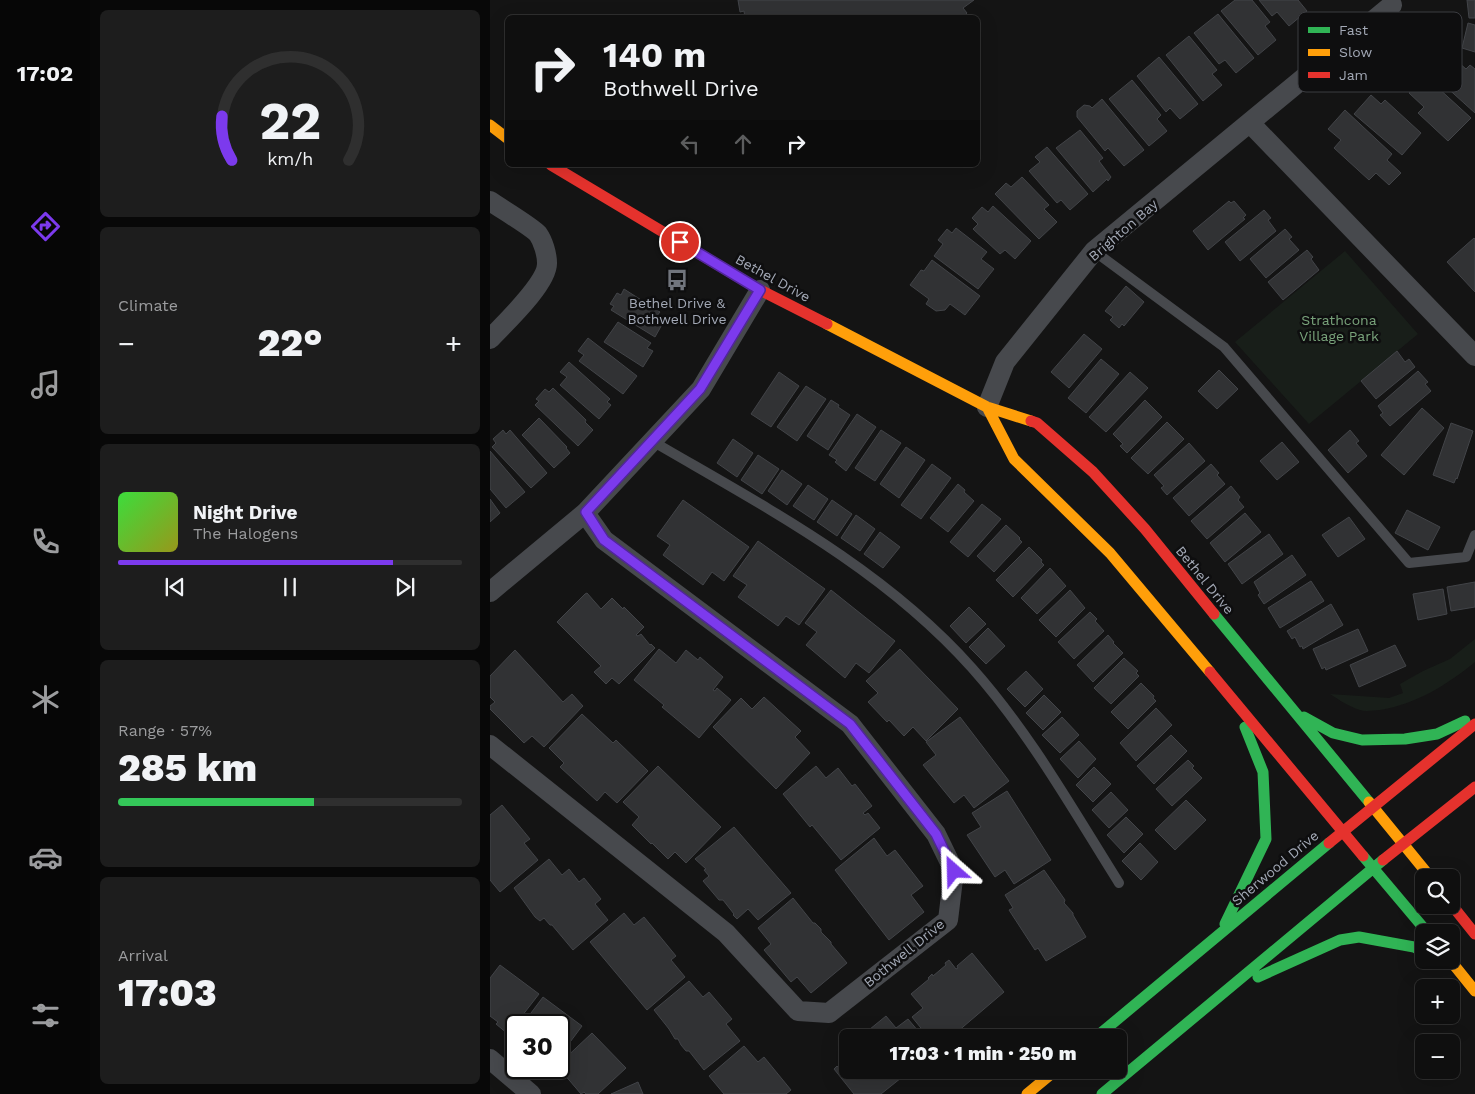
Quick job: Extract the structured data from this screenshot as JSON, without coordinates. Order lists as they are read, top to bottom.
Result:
{
  "streets": {
    "street": [
      "Brighton Bay",
      "Bethel Drive",
      "Sherwood Drive",
      "Bothwell Drive"
    ]
  },
  "crossings": [
    ["Brighton Bay", "Bethel Drive"],
    ["Bethel Drive", "Sherwood Drive"]
  ],
  "parks": ["Strathcona Village Park"],
  "places": {
    "bus stop": ["Bethel Drive & Bothwell Drive"]
  },
  "legend": ["Fast", "Slow", "Jam"],
  "page": {
    "tabs": "17:02",
    "turn": ["140 m", "Bothwell Drive"],
    "tile": [
      "Climate",
      ["Range · 57%", "285 km"],
      ["Arrival", "17:03"]
    ],
    "heat": ["−", "22°", "+"],
    "song": ["Night Drive", "The Halogens"],
    "map_buttons": ["+", "−"],
    "limit": "30",
    "trip": "17:03 · 1 min · 250 m",
    "gauge": ["22", "km/h"]
  }
}
